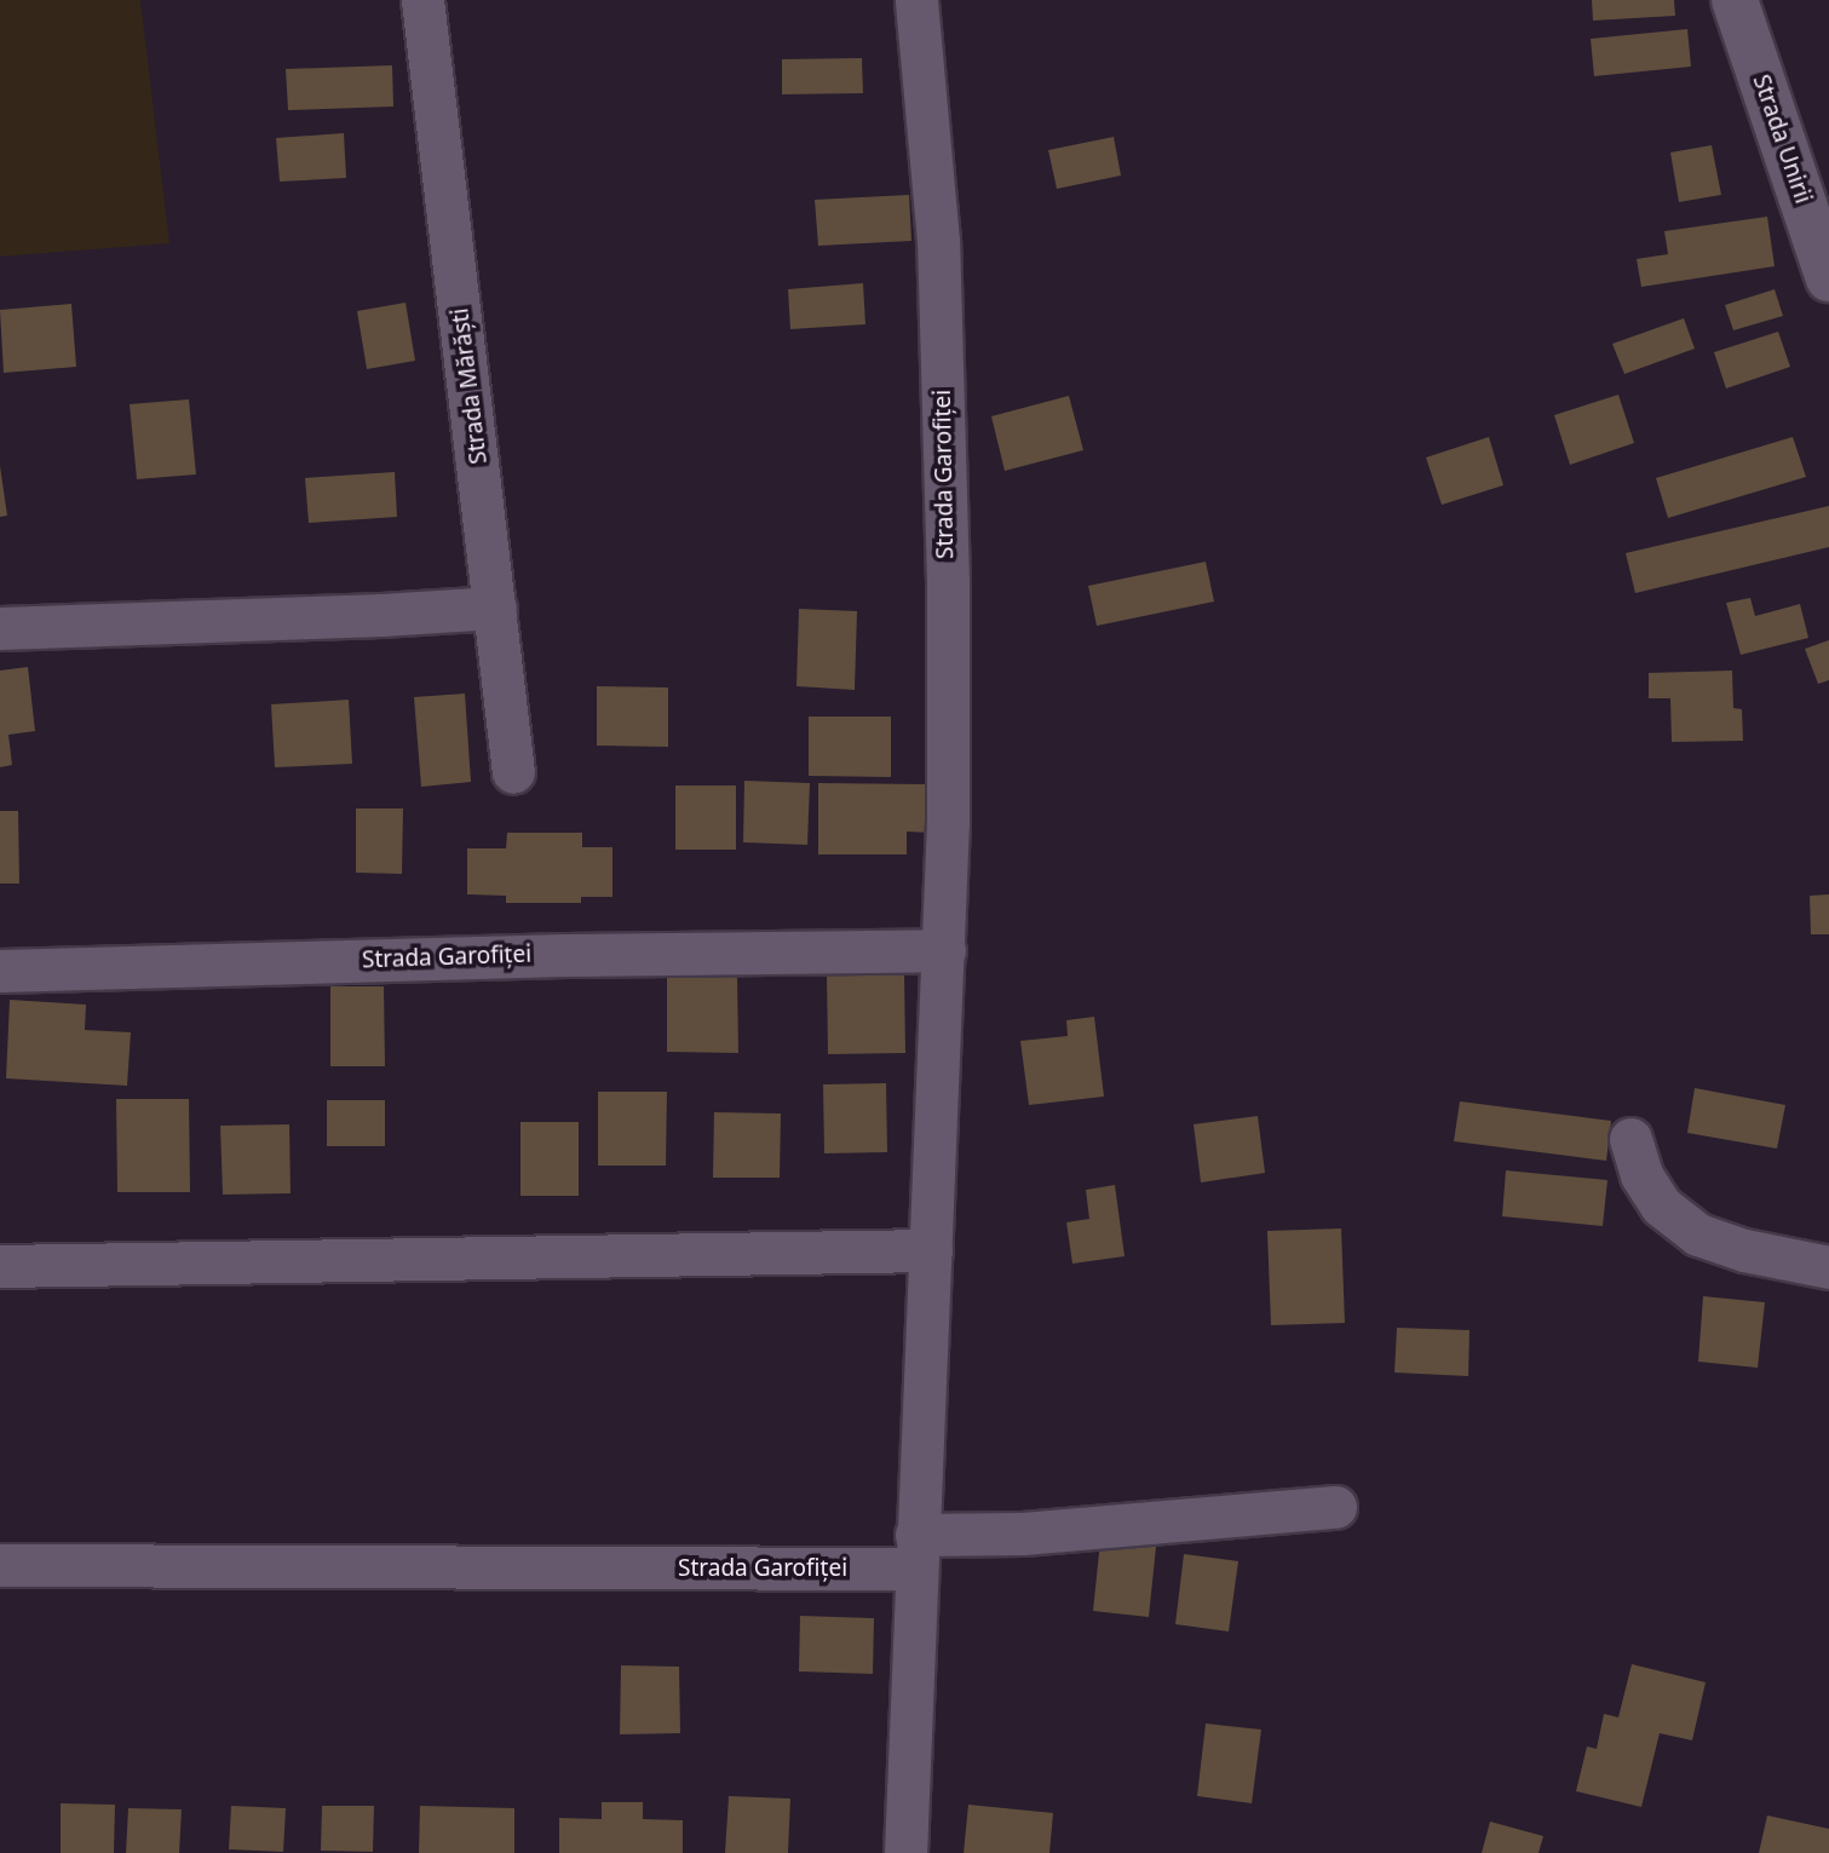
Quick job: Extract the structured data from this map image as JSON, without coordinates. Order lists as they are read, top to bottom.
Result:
{
  "streets": {
    "main road": ["Strada Unirii"],
    "street": ["Strada Mărăști", "Strada Garofiței"]
  }
}
